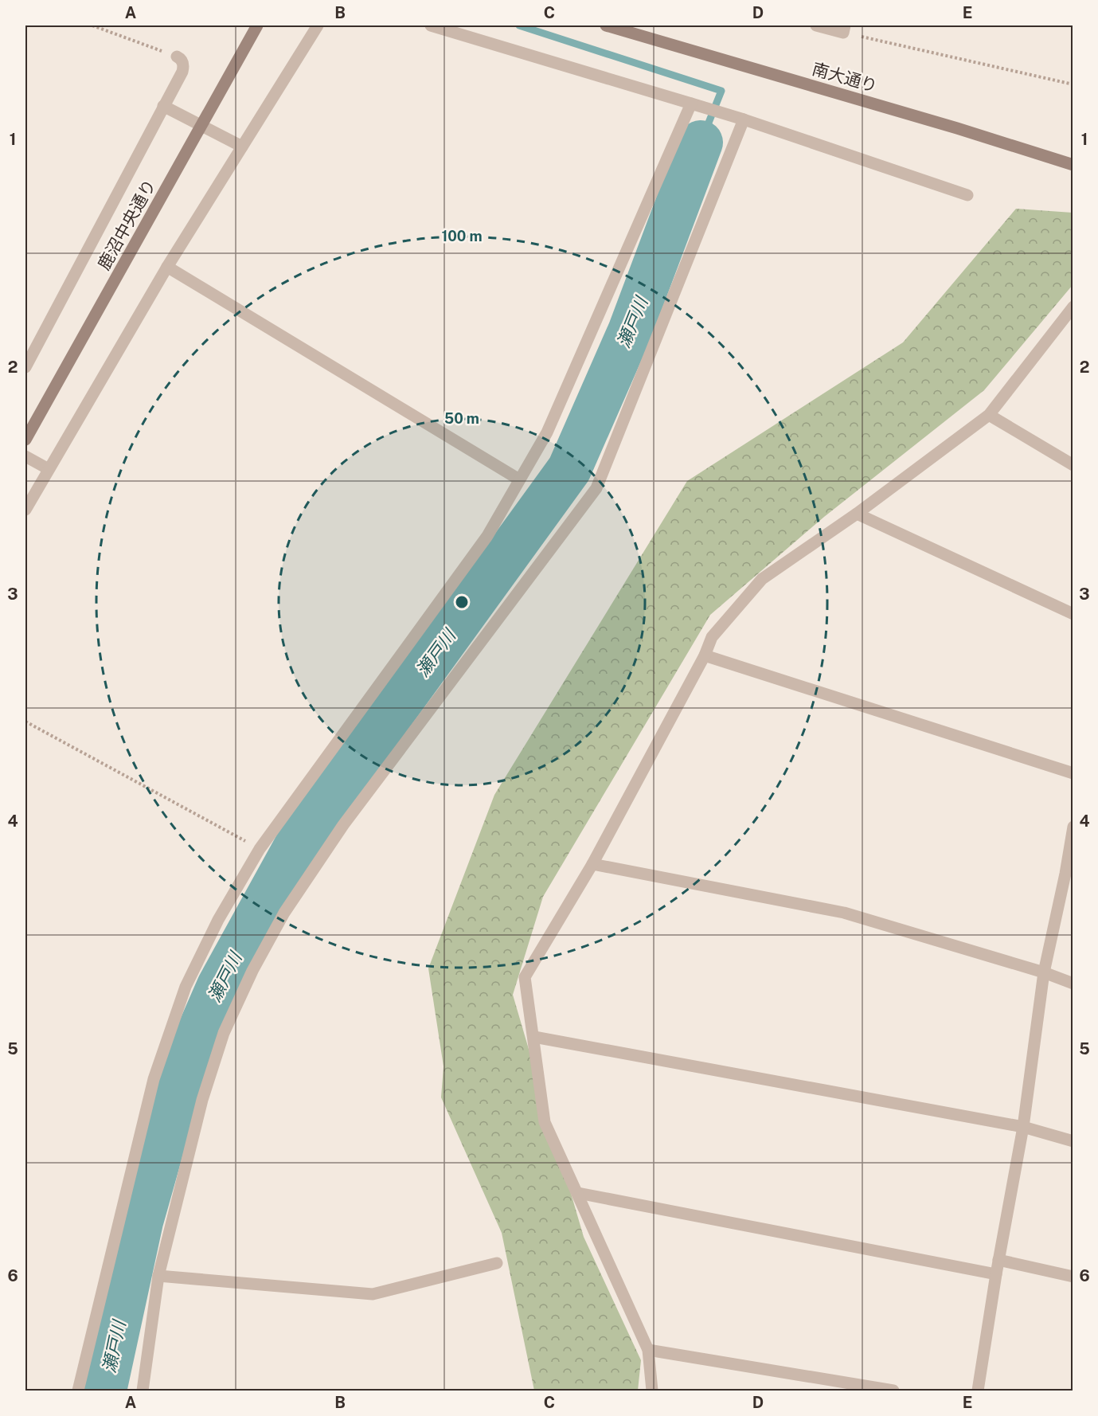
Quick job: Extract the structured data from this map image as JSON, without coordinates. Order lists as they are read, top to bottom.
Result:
{
  "streets": {
    "street": ["南大通り", "鹿沼中央通り"]
  },
  "water": ["瀬戸川"],
  "grid": {
    "columns": [
      "A",
      "B",
      "C",
      "D",
      "E"
    ],
    "rows": [
      "1",
      "2",
      "3",
      "4",
      "5",
      "6"
    ]
  },
  "rings": ["100 m", "50 m"]
}
